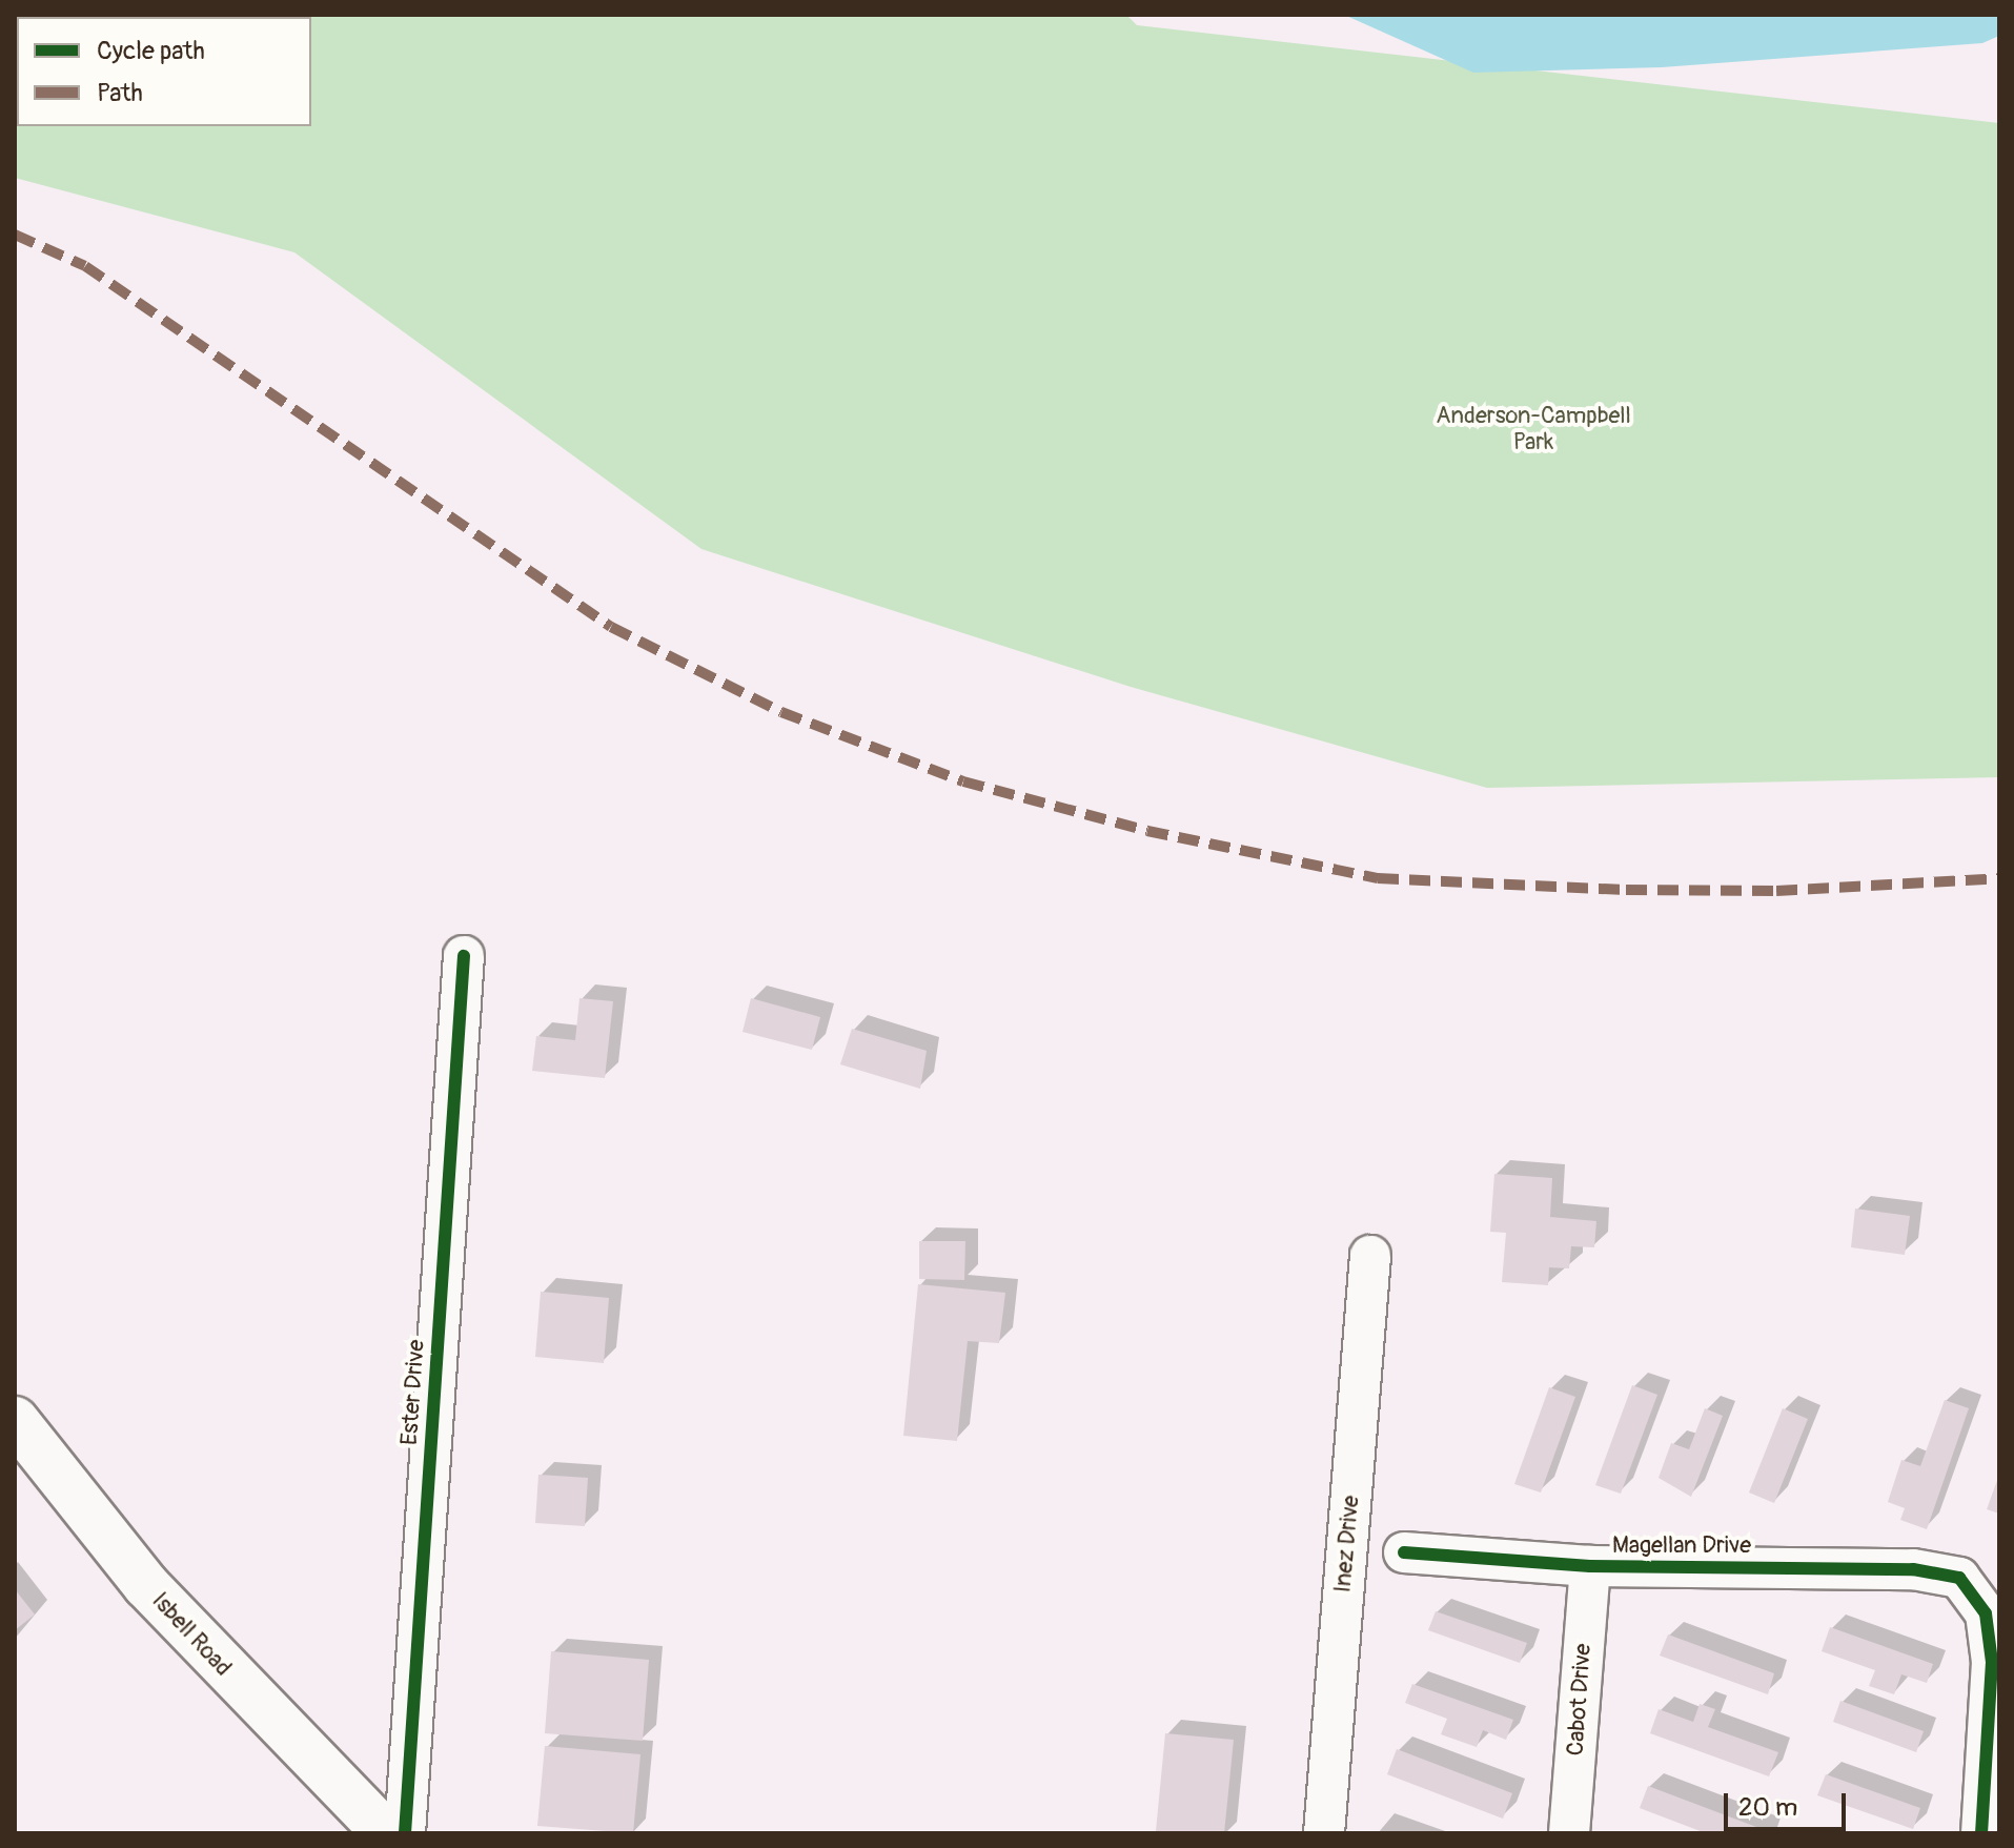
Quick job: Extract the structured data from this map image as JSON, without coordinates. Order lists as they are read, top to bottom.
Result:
{
  "streets": {
    "street": [
      "Ester Drive",
      "Inez Drive",
      "Magellan Drive",
      "Isbell Road",
      "Cabot Drive"
    ]
  },
  "crossings": [
    ["Magellan Drive", "Cabot Drive"]
  ],
  "parks": ["Anderson-Campbell Park"],
  "legend": ["Cycle path", "Path"],
  "scale_bar": "20 m"
}
